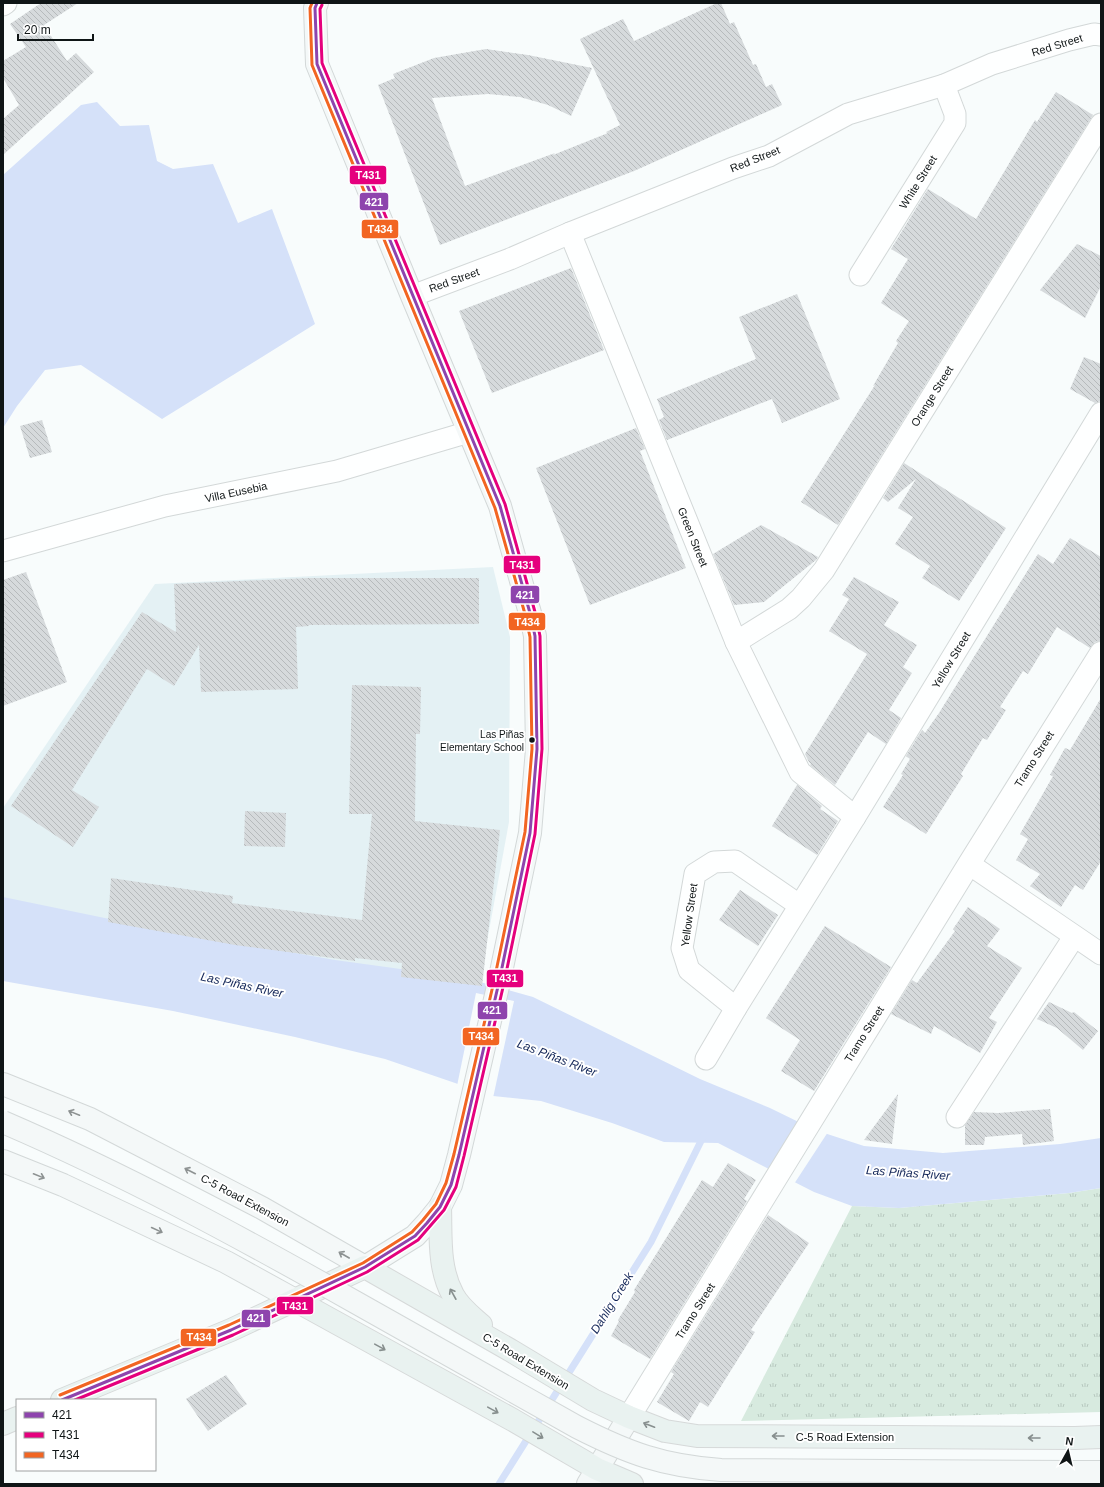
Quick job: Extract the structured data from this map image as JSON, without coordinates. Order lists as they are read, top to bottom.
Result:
{
  "streets": {
    "main road": ["C-5 Road Extension"],
    "street": [
      "Red Street",
      "White Street",
      "Orange Street",
      "Villa Eusebia",
      "Green Street",
      "Yellow Street",
      "Tramo Street"
    ]
  },
  "crossings": [
    ["Red Street", "White Street"],
    ["Red Street", "Green Street"],
    ["Orange Street", "Green Street"],
    ["Green Street", "Yellow Street"],
    ["Tramo Street", "C-5 Road Extension"]
  ],
  "water": ["Las Piñas River", "Dahlig Creek"],
  "places": ["Las Piñas Elementary School"],
  "lines": ["transit line 421", "transit line T434", "transit line T431"],
  "legend": ["421", "T431", "T434"],
  "scale_bar": "20 m",
  "north": "top"
}
